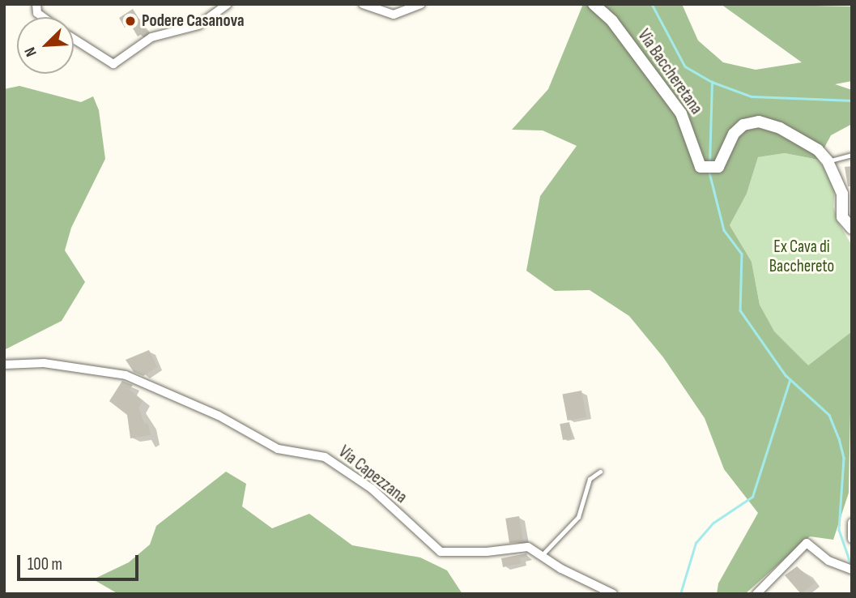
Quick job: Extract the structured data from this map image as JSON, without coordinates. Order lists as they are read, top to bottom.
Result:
{
  "streets": {
    "street": ["Via Baccheretana", "Via Capezzana"]
  },
  "parks": ["Ex Cava di Bacchereto"],
  "places": ["Podere Casanova"],
  "scale_bar": "100 m",
  "north": "bottom left"
}
